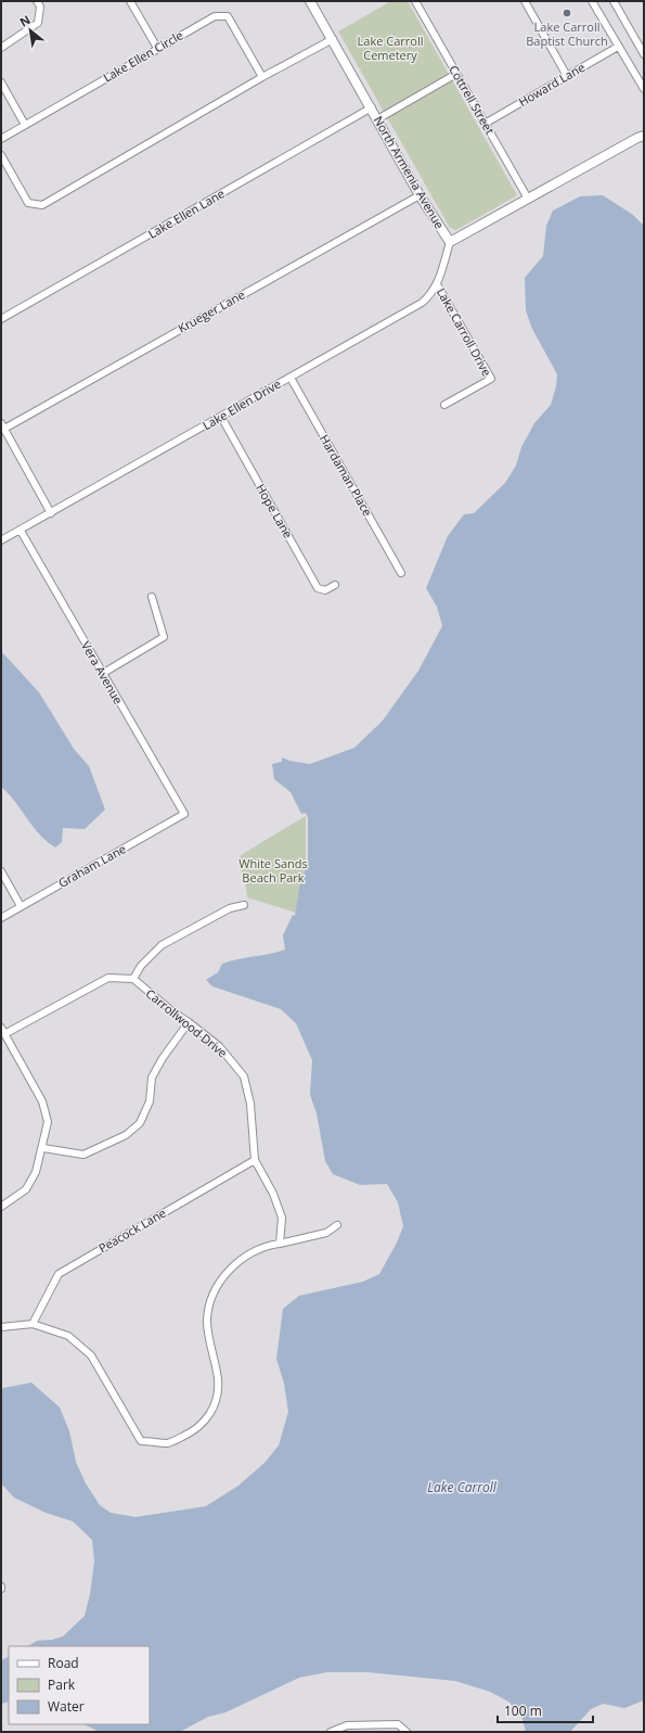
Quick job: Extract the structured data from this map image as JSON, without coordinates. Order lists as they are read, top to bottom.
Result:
{
  "streets": {
    "main road": ["North Armenia Avenue"],
    "street": [
      "Lake Ellen Circle",
      "Howard Lane",
      "Cottrell Street",
      "Lake Ellen Lane",
      "Krueger Lane",
      "Lake Carroll Drive",
      "Lake Ellen Drive",
      "Hardaman Place",
      "Hope Lane",
      "Vera Avenue",
      "Graham Lane",
      "Carrollwood Drive",
      "Peacock Lane"
    ]
  },
  "crossings": [
    ["Howard Lane", "Cottrell Street"],
    ["Cottrell Street", "North Armenia Avenue"],
    ["North Armenia Avenue", "Lake Ellen Lane"],
    ["North Armenia Avenue", "Krueger Lane"],
    ["North Armenia Avenue", "Lake Ellen Drive"],
    ["Lake Carroll Drive", "Lake Ellen Drive"],
    ["Lake Ellen Drive", "Hardaman Place"],
    ["Lake Ellen Drive", "Hope Lane"],
    ["Lake Ellen Drive", "Vera Avenue"],
    ["Vera Avenue", "Graham Lane"],
    ["Carrollwood Drive", "Peacock Lane"]
  ],
  "water": ["Lake Carroll"],
  "parks": ["Lake Carroll Cemetery", "White Sands Beach Park"],
  "places": ["Lake Carroll Baptist Church"],
  "legend": ["Road", "Park", "Water"],
  "scale_bar": "100 m",
  "north": "top left"
}
